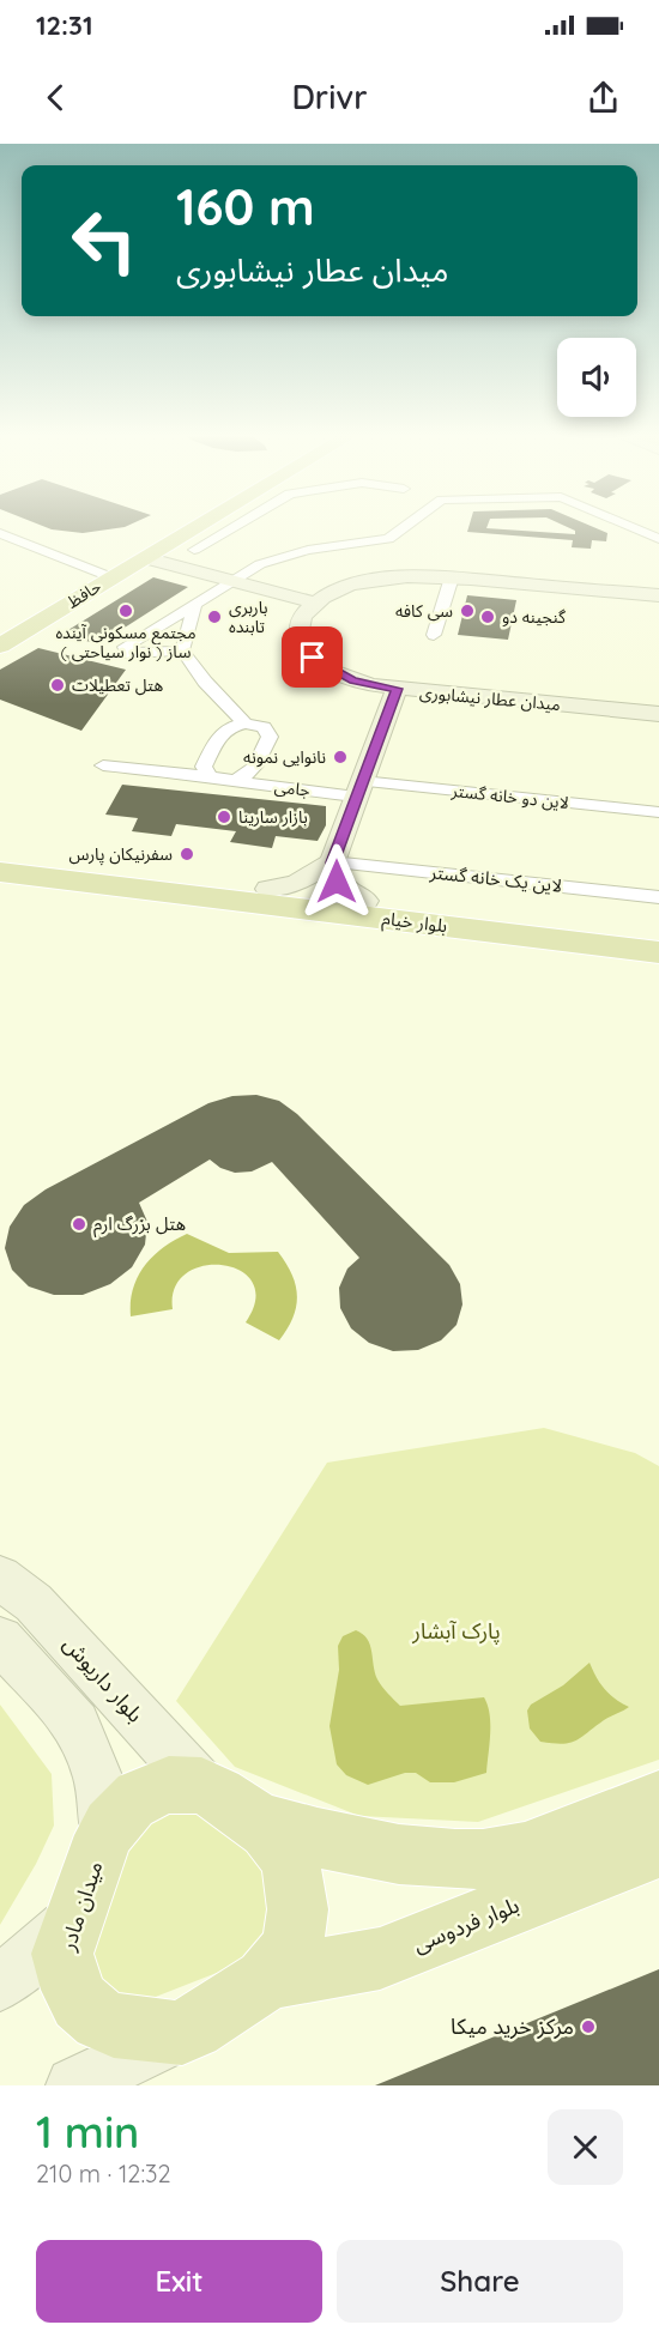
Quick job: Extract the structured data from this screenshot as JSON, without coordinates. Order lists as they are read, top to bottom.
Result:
{
  "streets": {
    "main road": [
      "حافظ",
      "بلوار خیام",
      "میدان مادر",
      "بلوار فردوسی"
    ],
    "street": [
      "میدان عطار نیشابوری",
      "جامی",
      "لاین دو خانه گستر",
      "لاین یک خانه گستر",
      "بلوار داریوش"
    ]
  },
  "crossings": [
    ["جامی", "لاین دو خانه گستر"],
    ["بلوار داریوش", "میدان مادر"],
    ["بلوار داریوش", "بلوار فردوسی"],
    ["میدان مادر", "بلوار فردوسی"]
  ],
  "parks": ["پارک آبشار"],
  "places": [
    "مجتمع مسکونی آینده ساز ( نوار سیاحتی )",
    "سی کافه",
    "باربری تابنده",
    "گنجینه دو",
    "هتل تعطیلات",
    "نانوایی نمونه",
    "بازار سارینا",
    "سفرنیکان پارس",
    "هتل بزرگ ارم",
    "مرکز خرید میکا"
  ],
  "page": {
    "status": "12:31",
    "header": "Drivr",
    "turn": ["160 m", "میدان عطار نیشابوری"],
    "heading": ["1 min", "210 m · 12:32"],
    "buttons": ["Exit", "Share"]
  }
}
